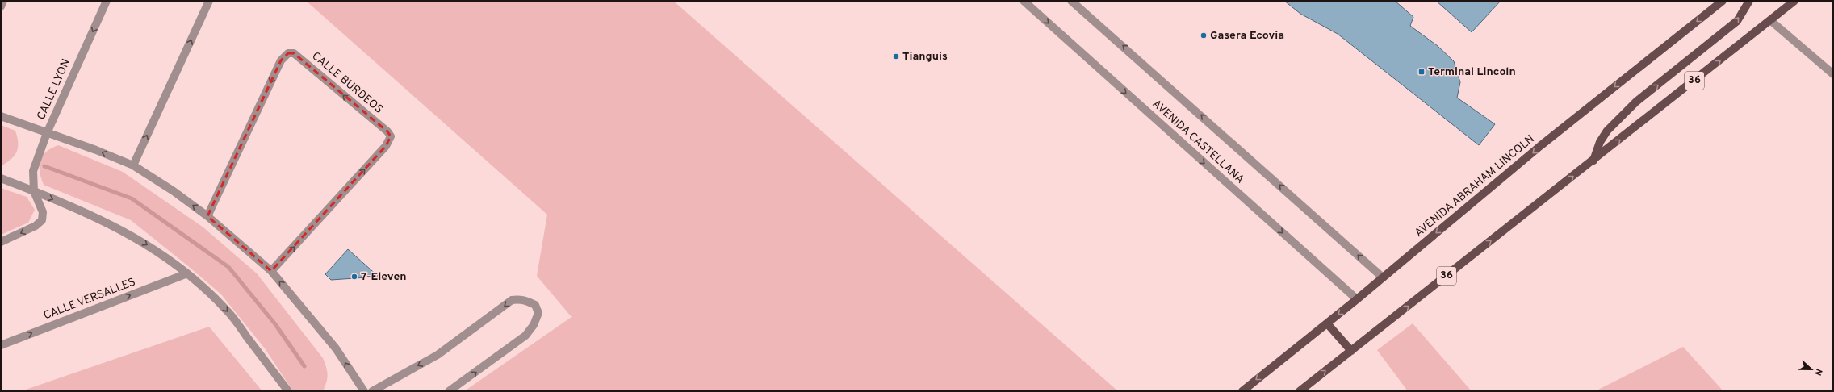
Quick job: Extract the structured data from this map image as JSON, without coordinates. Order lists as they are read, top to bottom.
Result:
{
  "streets": {
    "main road": ["36", "AVENIDA ABRAHAM LINCOLN"],
    "street": [
      "CALLE BURDEOS",
      "CALLE LYON",
      "AVENIDA CASTELLANA",
      "CALLE VERSALLES"
    ]
  },
  "crossings": [
    ["AVENIDA CASTELLANA", "AVENIDA ABRAHAM LINCOLN"]
  ],
  "one_way": ["CALLE LYON", "CALLE VERSALLES"],
  "places": {
    "other": ["Gasera Ecovía", "Tianguis", "7-Eleven"],
    "transit": ["Terminal Lincoln"]
  },
  "north": "right"
}
